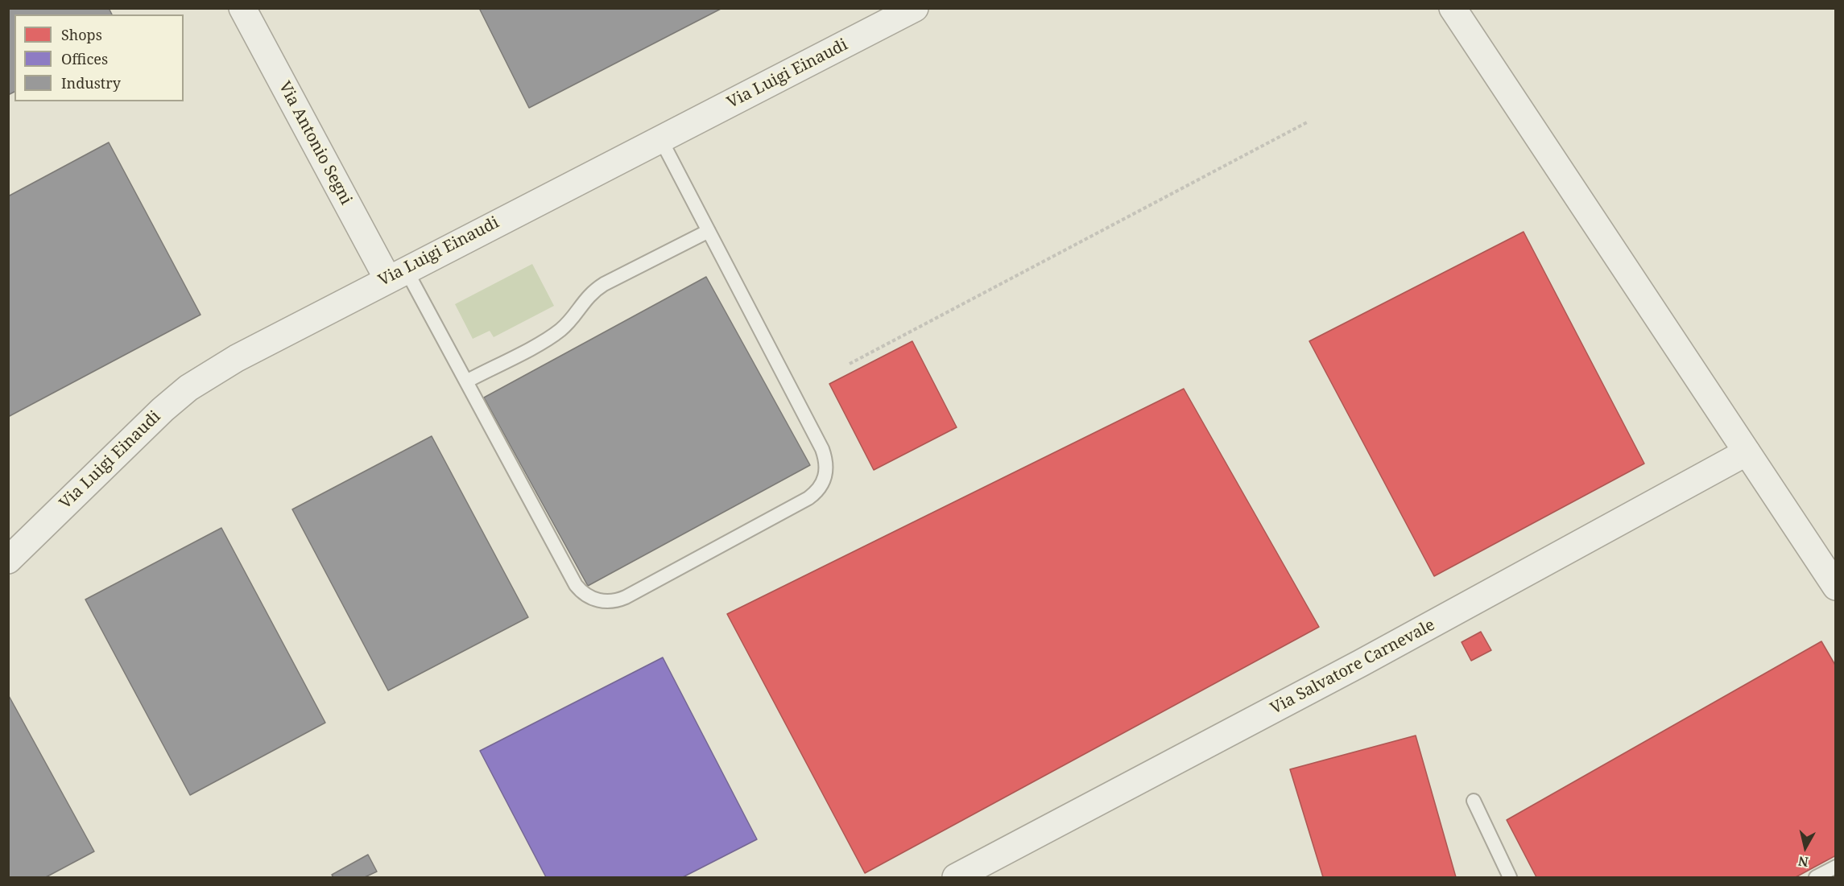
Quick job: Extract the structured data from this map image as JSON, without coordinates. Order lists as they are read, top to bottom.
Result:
{
  "streets": {
    "street": ["Via Luigi Einaudi", "Via Antonio Segni", "Via Salvatore Carnevale"]
  },
  "crossings": [
    ["Via Luigi Einaudi", "Via Antonio Segni"]
  ],
  "legend": ["Shops", "Offices", "Industry"],
  "north": "bottom"
}
